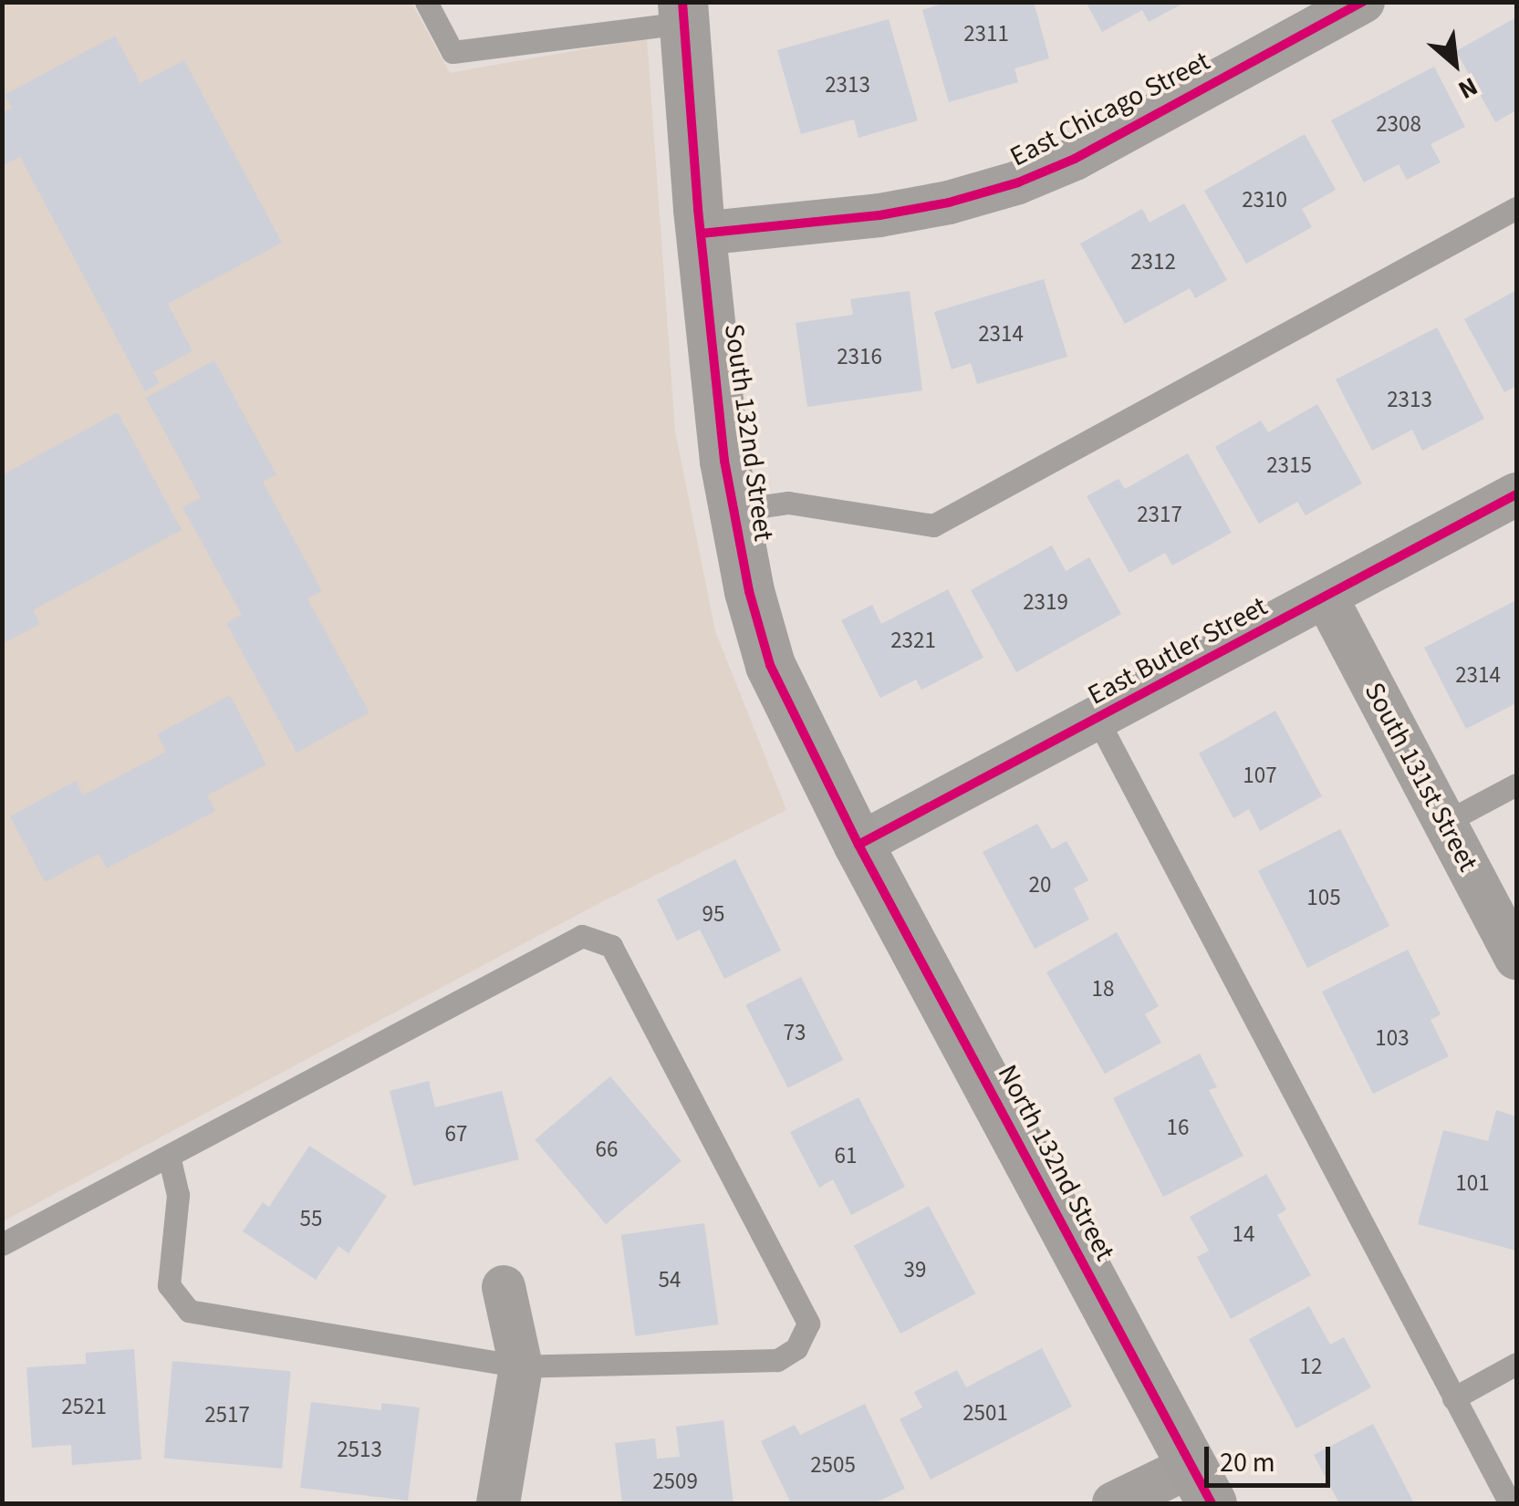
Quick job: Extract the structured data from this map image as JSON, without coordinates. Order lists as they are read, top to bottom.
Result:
{
  "streets": {
    "street": [
      "East Chicago Street",
      "South 132nd Street",
      "East Butler Street",
      "South 131st Street",
      "North 132nd Street"
    ]
  },
  "crossings": [
    ["East Chicago Street", "South 132nd Street"],
    ["South 132nd Street", "East Butler Street"],
    ["South 132nd Street", "North 132nd Street"],
    ["East Butler Street", "South 131st Street"],
    ["East Butler Street", "North 132nd Street"]
  ],
  "house_numbers": [
    "2311",
    "2313",
    "2308",
    "2310",
    "2312",
    "2314",
    "2316",
    "2313",
    "2315",
    "2317",
    "2319",
    "2321",
    "2314",
    "107",
    "20",
    "105",
    "95",
    "18",
    "73",
    "103",
    "16",
    "67",
    "66",
    "61",
    "101",
    "55",
    "14",
    "39",
    "54",
    "12",
    "2521",
    "2501",
    "2517",
    "2513",
    "2505",
    "2509"
  ],
  "scale_bar": "20 m",
  "north": "bottom right"
}
